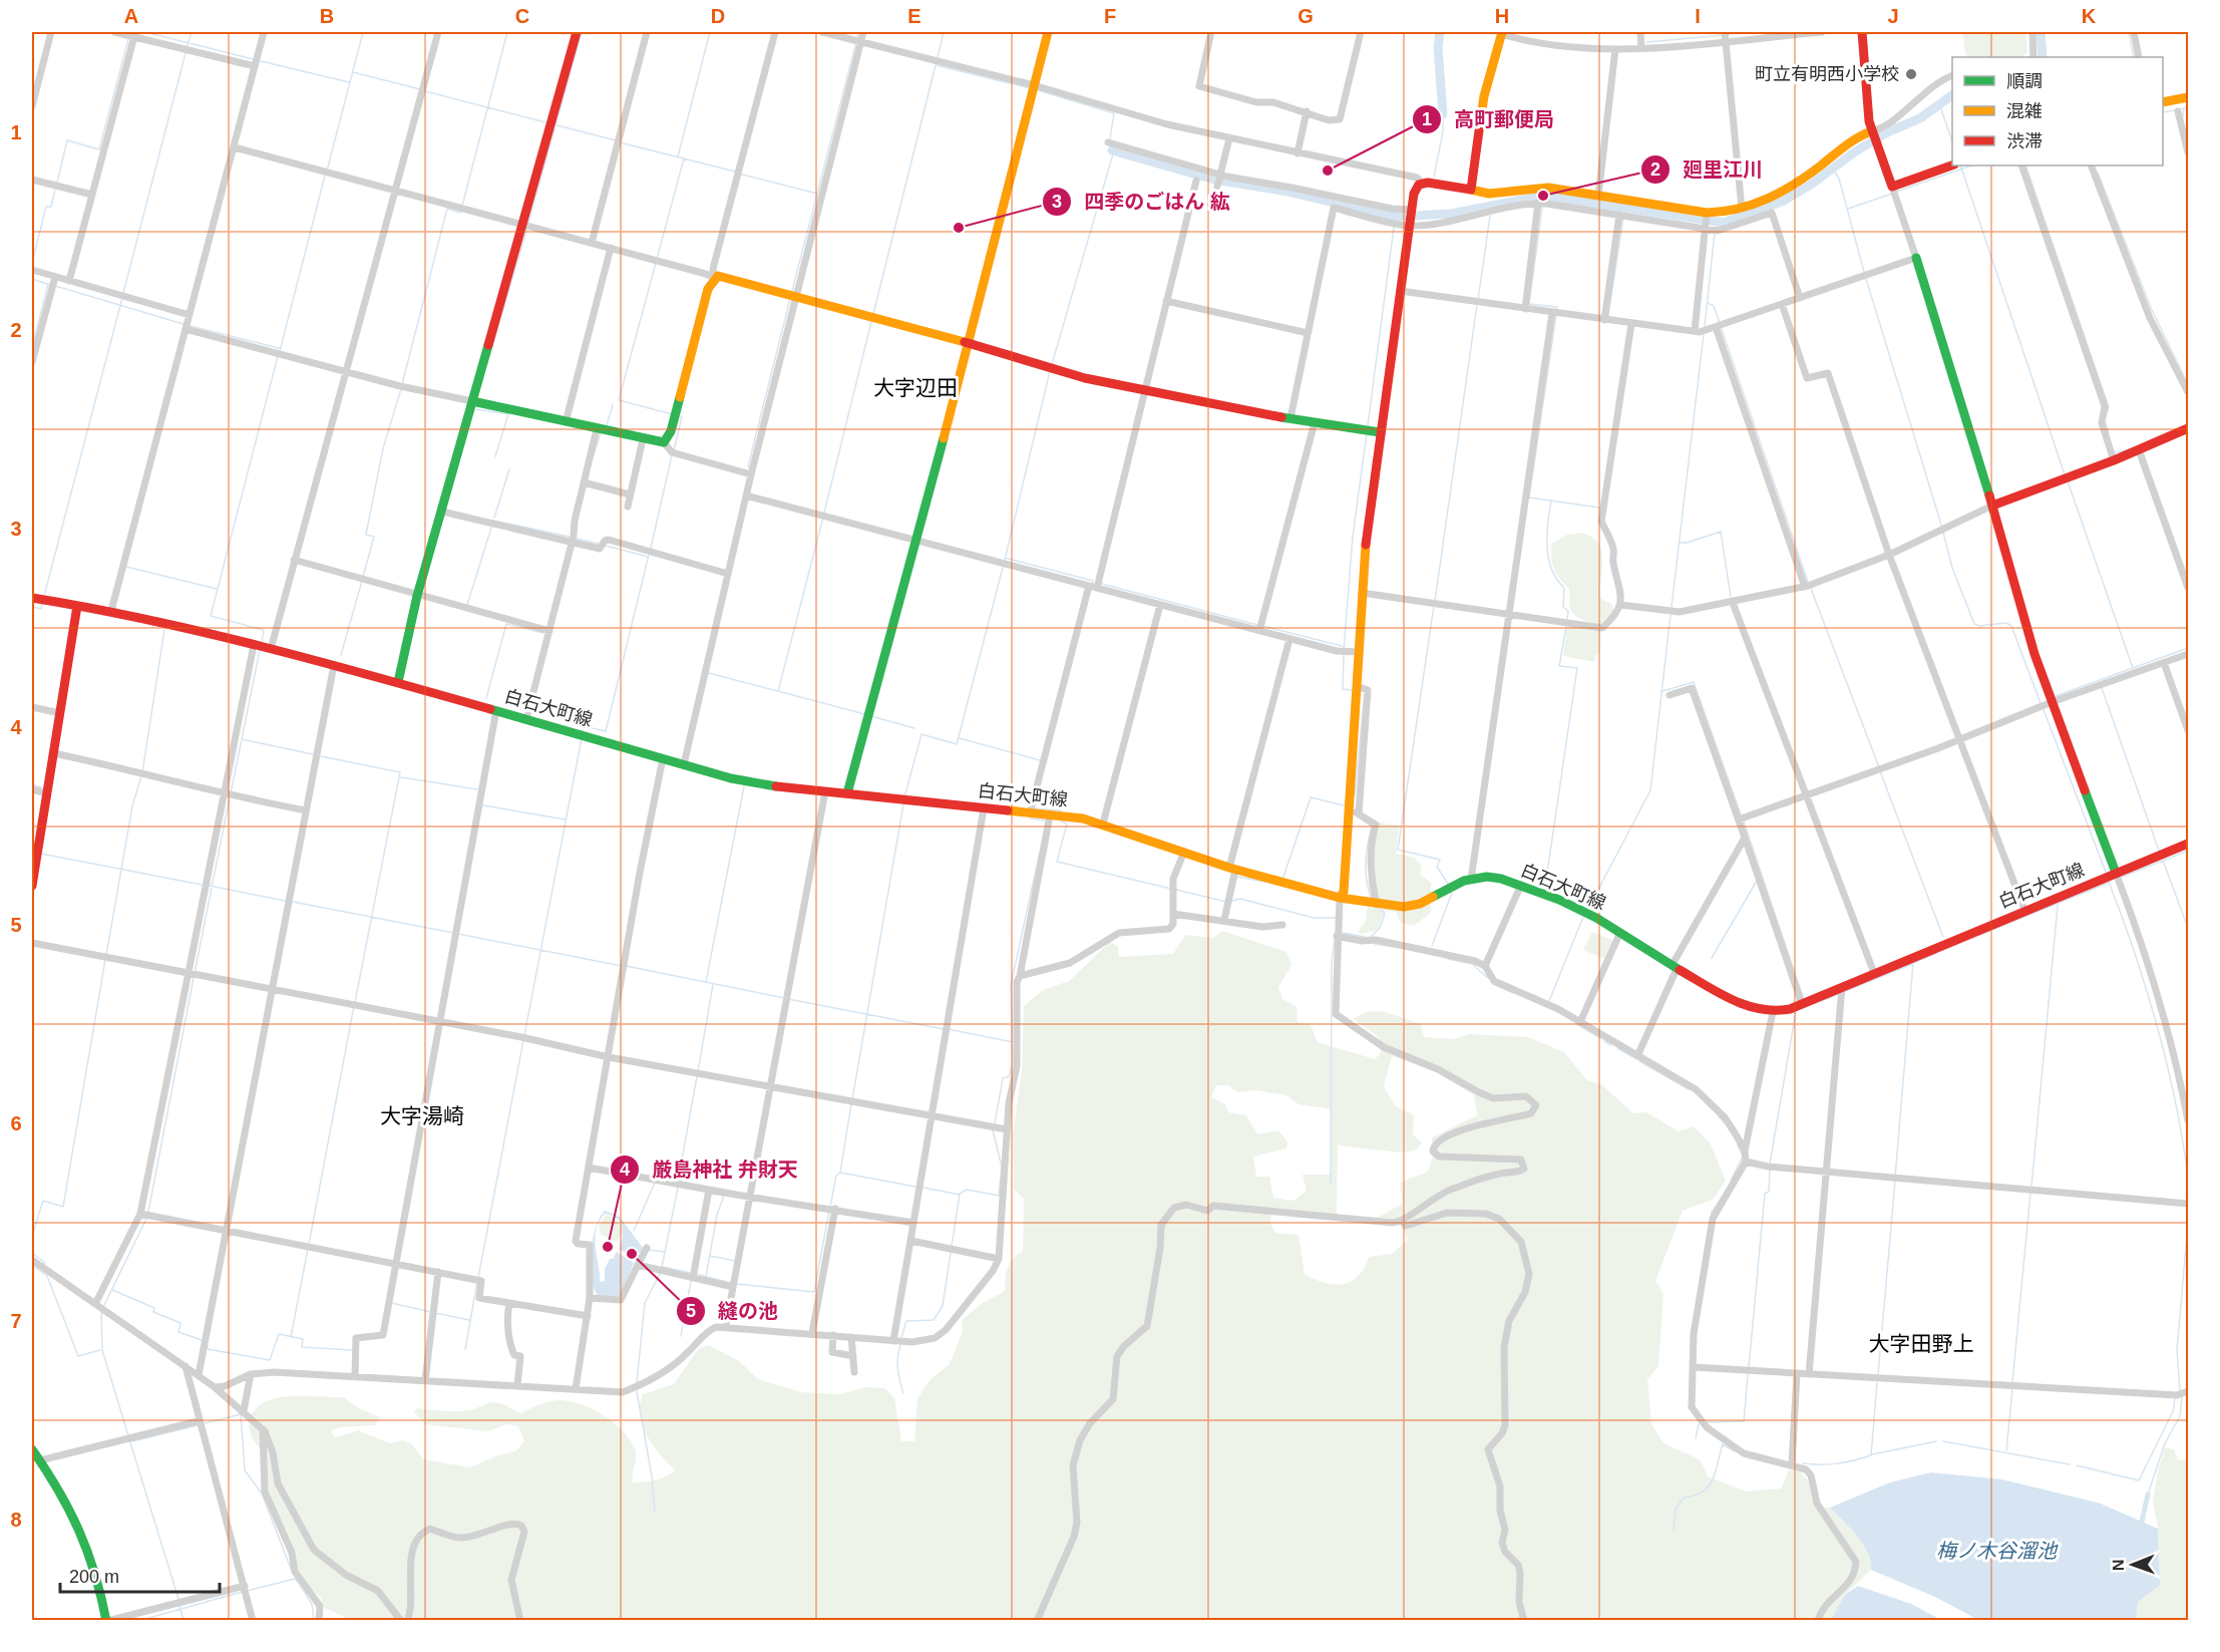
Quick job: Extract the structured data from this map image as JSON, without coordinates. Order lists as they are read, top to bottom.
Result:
{
  "streets": {
    "street": ["白石大町線"]
  },
  "districts": ["大字辺田", "大字湯崎", "大字田野上"],
  "water": ["梅ノ木谷溜池"],
  "places": [
    "町立有明西小学校",
    "高町郵便局",
    "廻里江川",
    "四季のごはん 紘",
    "厳島神社 弁財天",
    "縫の池"
  ],
  "legend": ["順調", "混雑", "渋滞"],
  "scale_bar": "200 m",
  "north": "left",
  "grid": {
    "columns": [
      "A",
      "B",
      "C",
      "D",
      "E",
      "F",
      "G",
      "H",
      "I",
      "J",
      "K"
    ],
    "rows": [
      "1",
      "2",
      "3",
      "4",
      "5",
      "6",
      "7",
      "8"
    ]
  }
}
